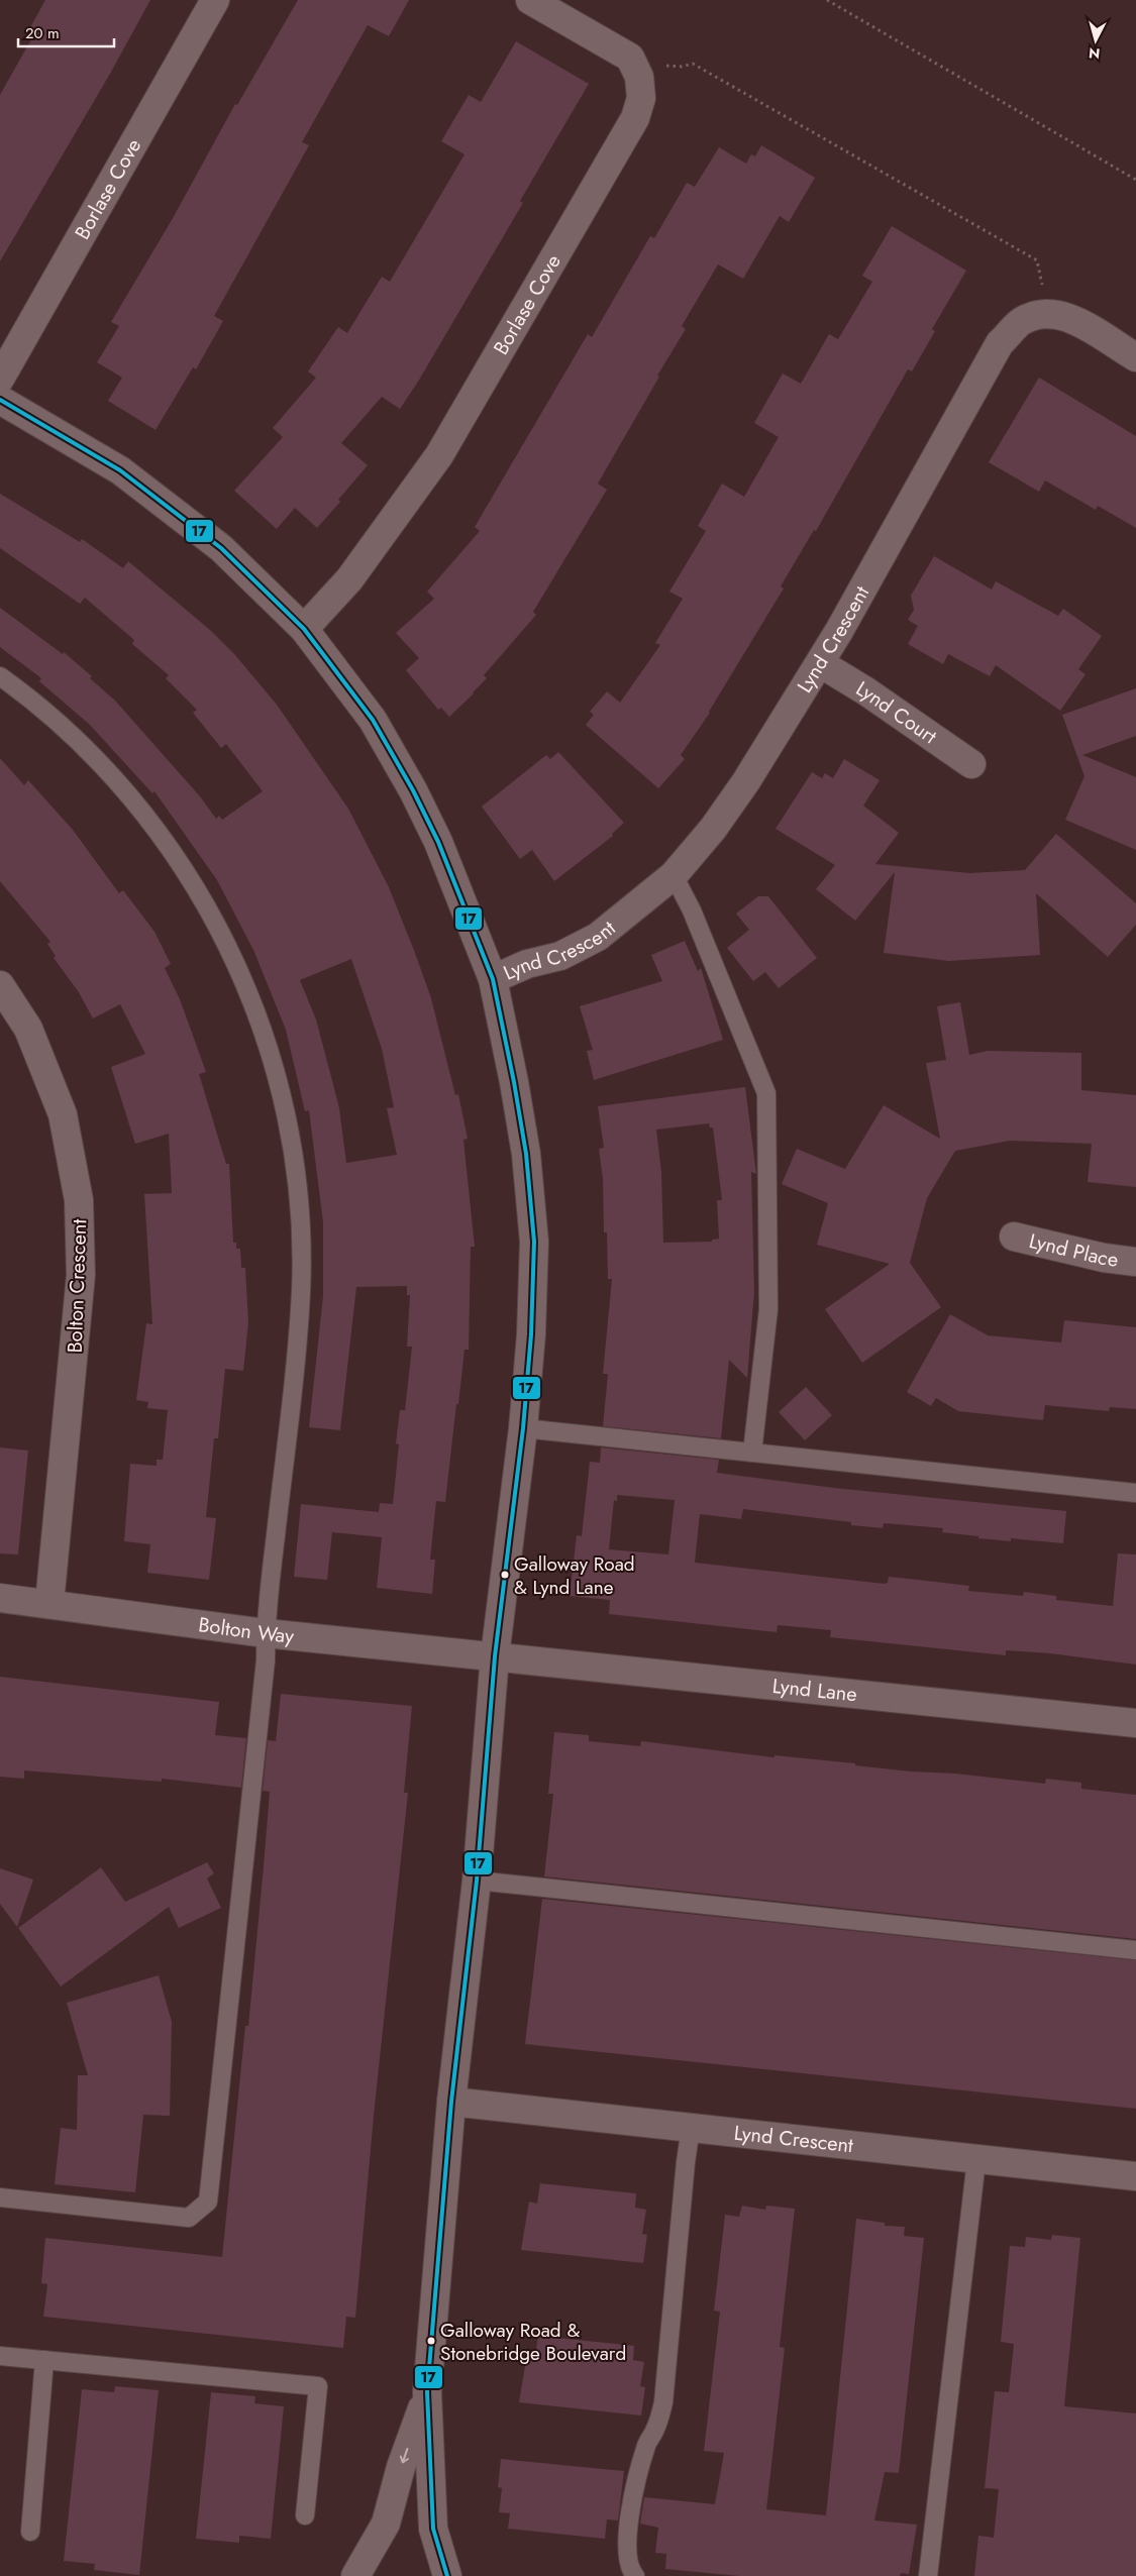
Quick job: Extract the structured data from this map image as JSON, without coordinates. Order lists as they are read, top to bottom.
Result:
{
  "streets": {
    "street": [
      "Borlase Cove",
      "Lynd Crescent",
      "Lynd Court",
      "Lynd Place",
      "Bolton Crescent",
      "Bolton Way",
      "Lynd Lane"
    ]
  },
  "crossings": [
    ["Lynd Crescent", "Lynd Court"],
    ["Bolton Crescent", "Bolton Way"],
    ["Bolton Way", "Lynd Lane"]
  ],
  "places": ["Galloway Road & Lynd Lane", "Galloway Road & Stonebridge Boulevard"],
  "lines": ["transit line 17"],
  "scale_bar": "20 m",
  "north": "bottom"
}
